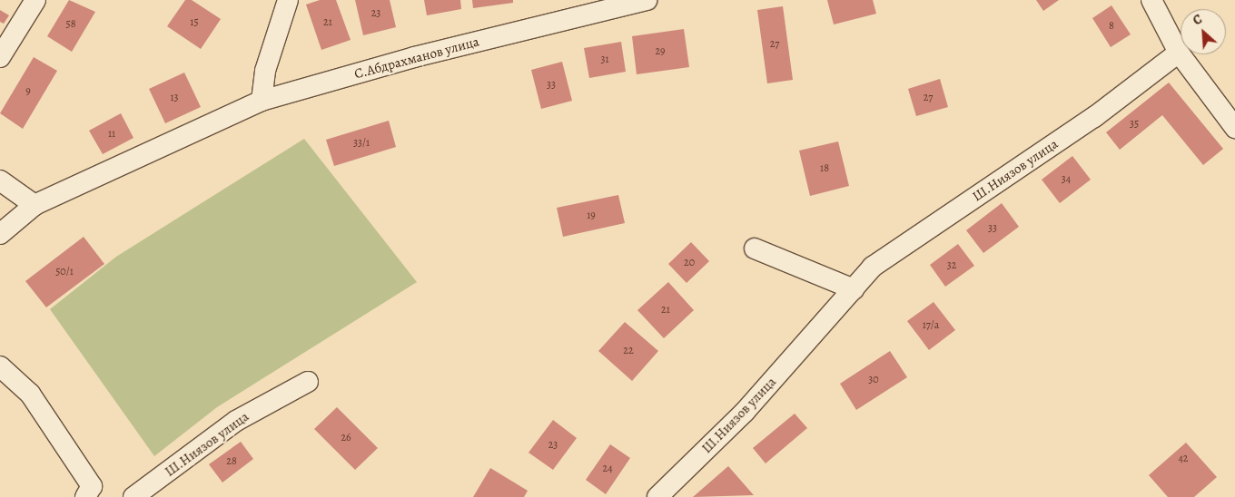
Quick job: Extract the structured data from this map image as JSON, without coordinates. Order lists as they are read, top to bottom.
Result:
{
  "streets": {
    "street": ["С.Абдрахманов улица", "Ш.Ниязов улица"]
  },
  "house_numbers": [
    "23",
    "15",
    "21",
    "58",
    "8",
    "27",
    "29",
    "31",
    "33",
    "9",
    "13",
    "27",
    "35",
    "11",
    "33/1",
    "18",
    "34",
    "19",
    "33",
    "20",
    "32",
    "50/1",
    "21",
    "17/а",
    "22",
    "30",
    "26",
    "23",
    "42",
    "28",
    "24"
  ],
  "north": "top left"
}
